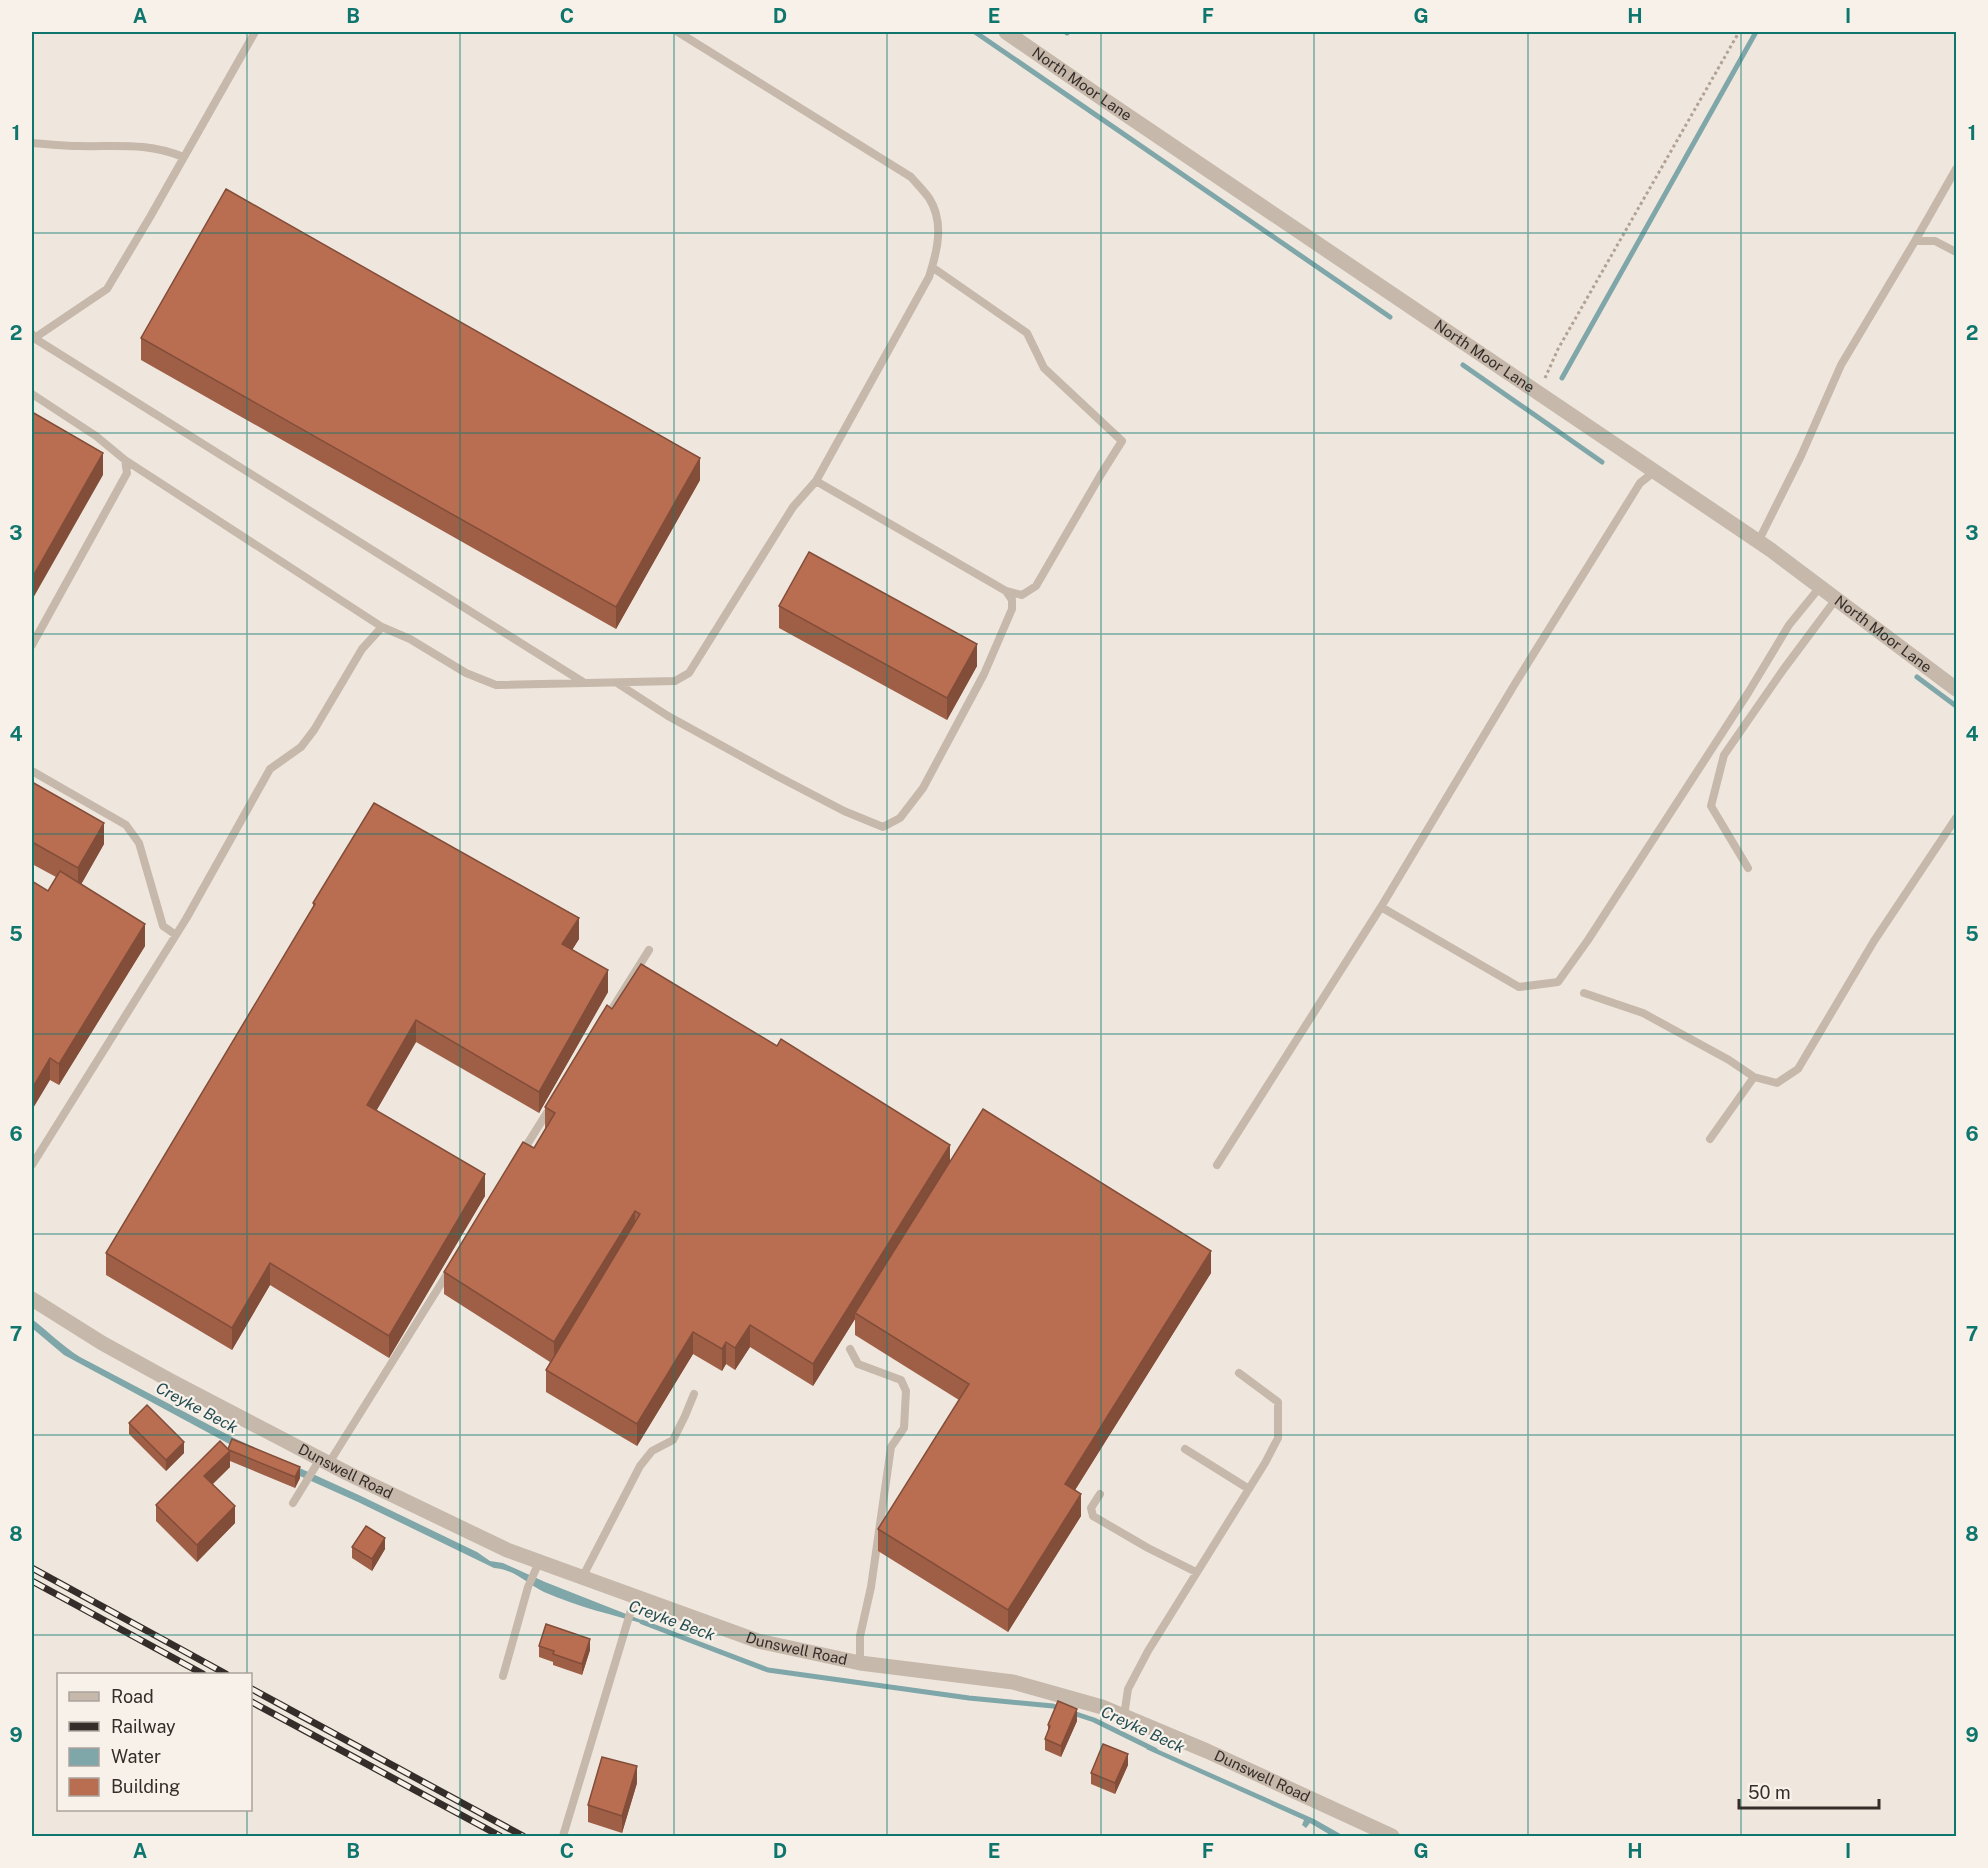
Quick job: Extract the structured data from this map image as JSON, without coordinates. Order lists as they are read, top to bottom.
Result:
{
  "streets": {
    "street": ["North Moor Lane", "Dunswell Road"]
  },
  "water": ["Creyke Beck"],
  "legend": [
    "Road",
    "Railway",
    "Water",
    "Building"
  ],
  "scale_bar": "50 m",
  "grid": {
    "columns": [
      "A",
      "B",
      "C",
      "D",
      "E",
      "F",
      "G",
      "H",
      "I"
    ],
    "rows": [
      "1",
      "2",
      "3",
      "4",
      "5",
      "6",
      "7",
      "8",
      "9"
    ]
  }
}
